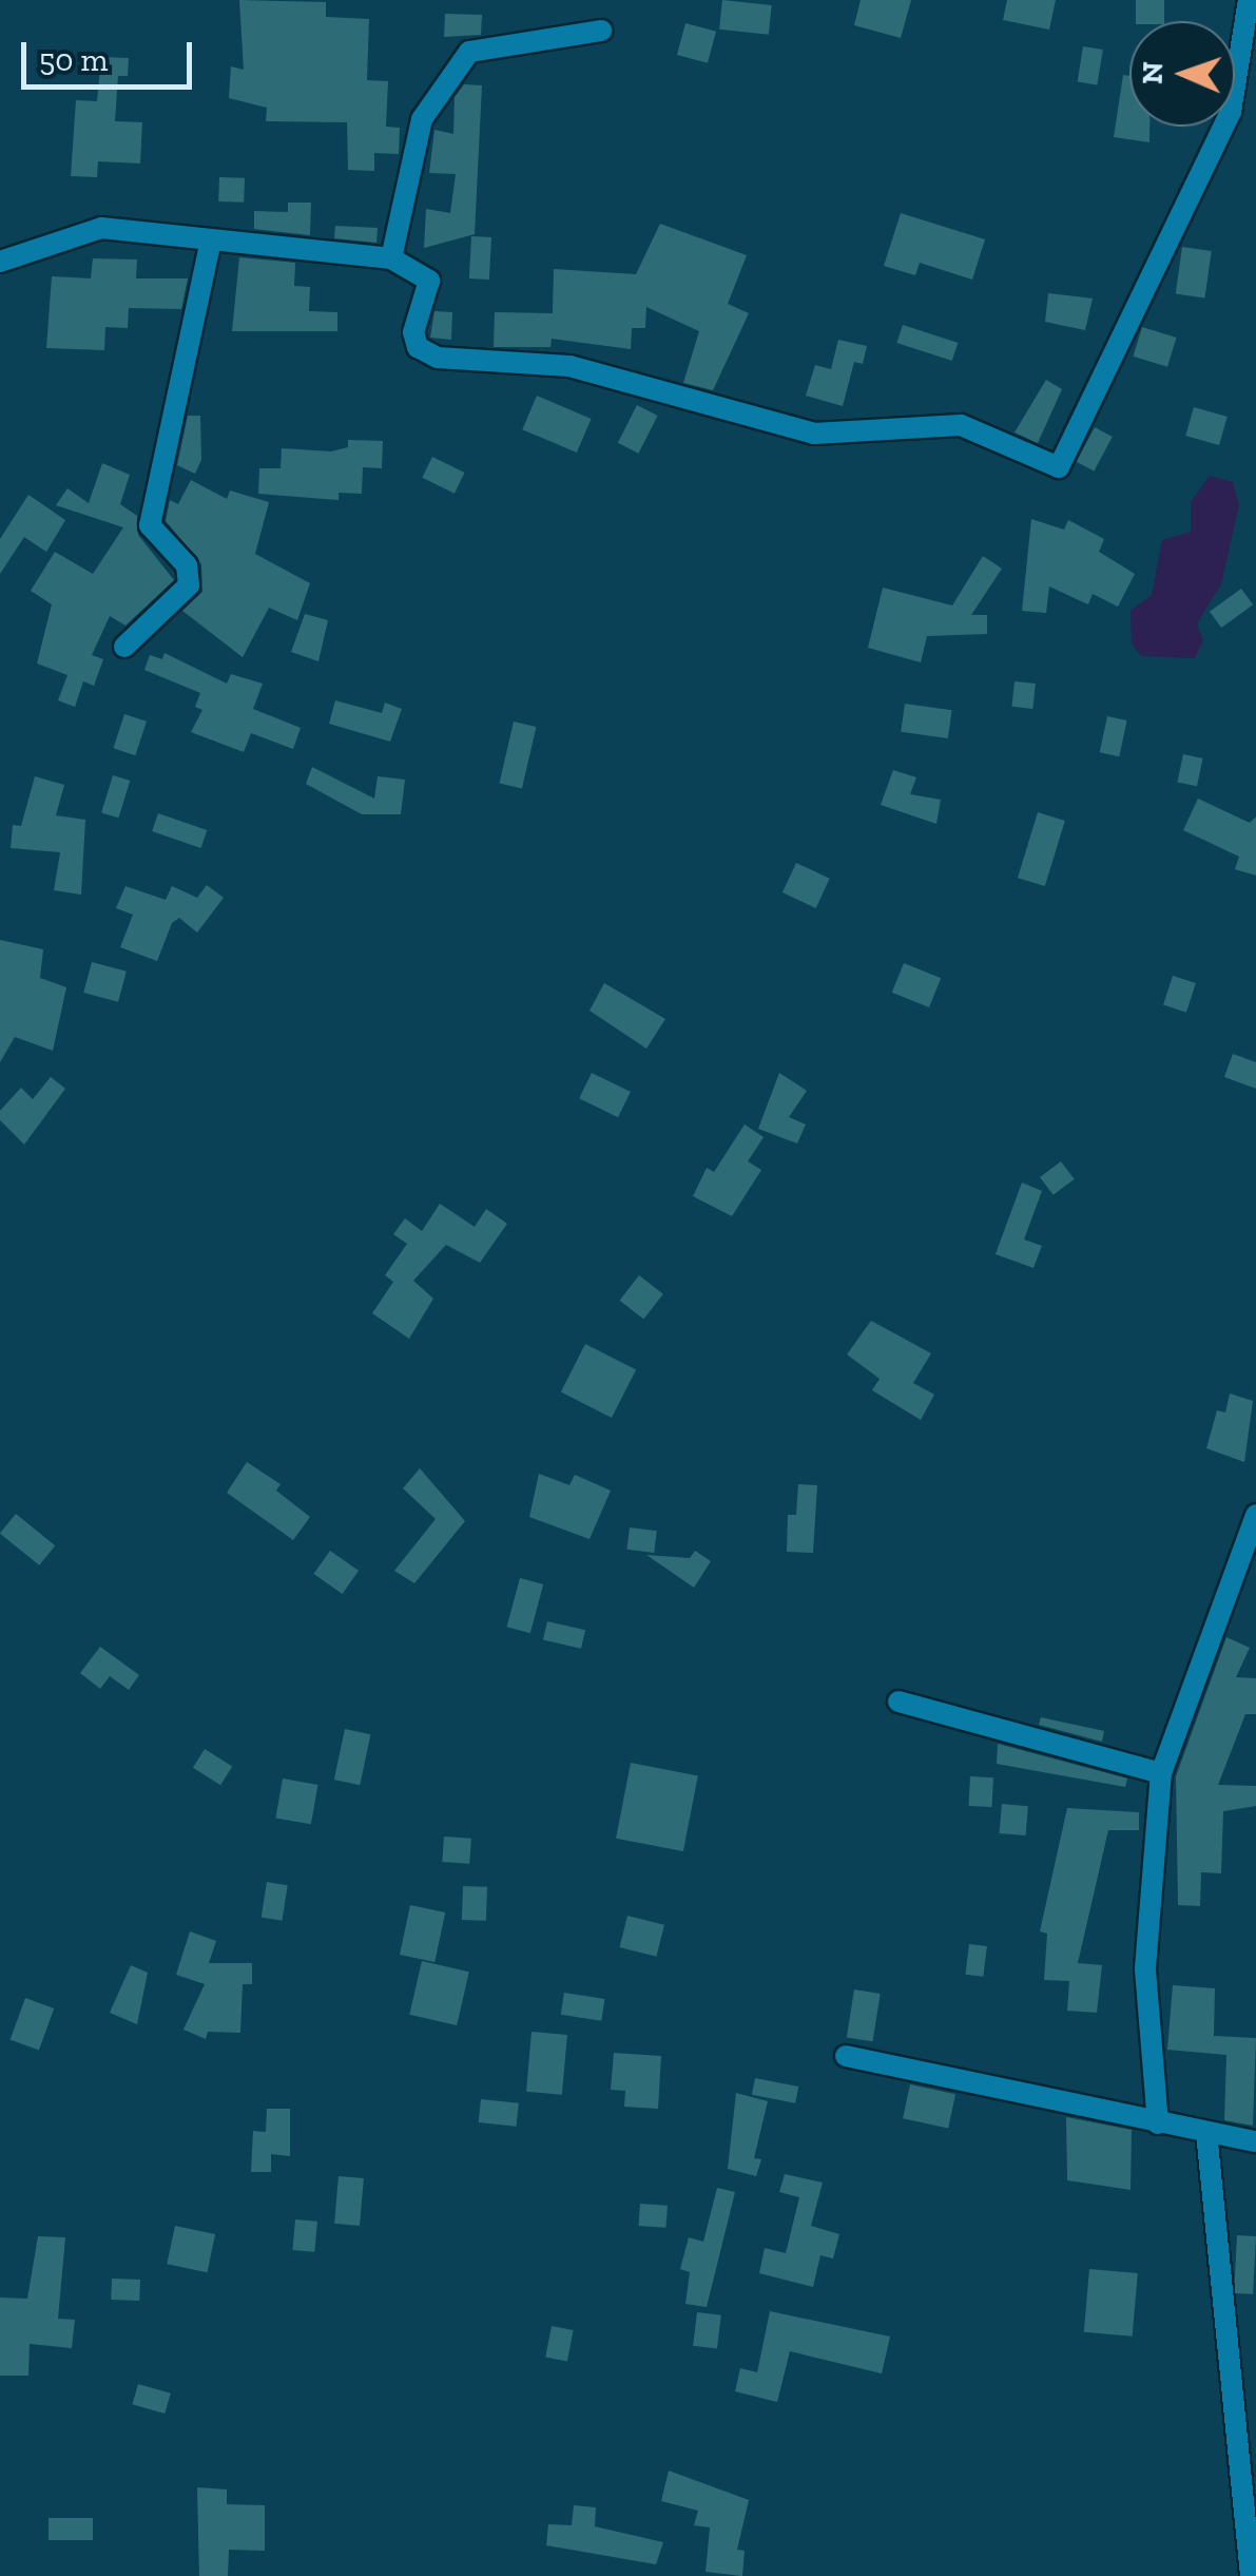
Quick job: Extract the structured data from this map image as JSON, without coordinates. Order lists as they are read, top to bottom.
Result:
{
  "scale_bar": "50 m",
  "north": "left"
}
